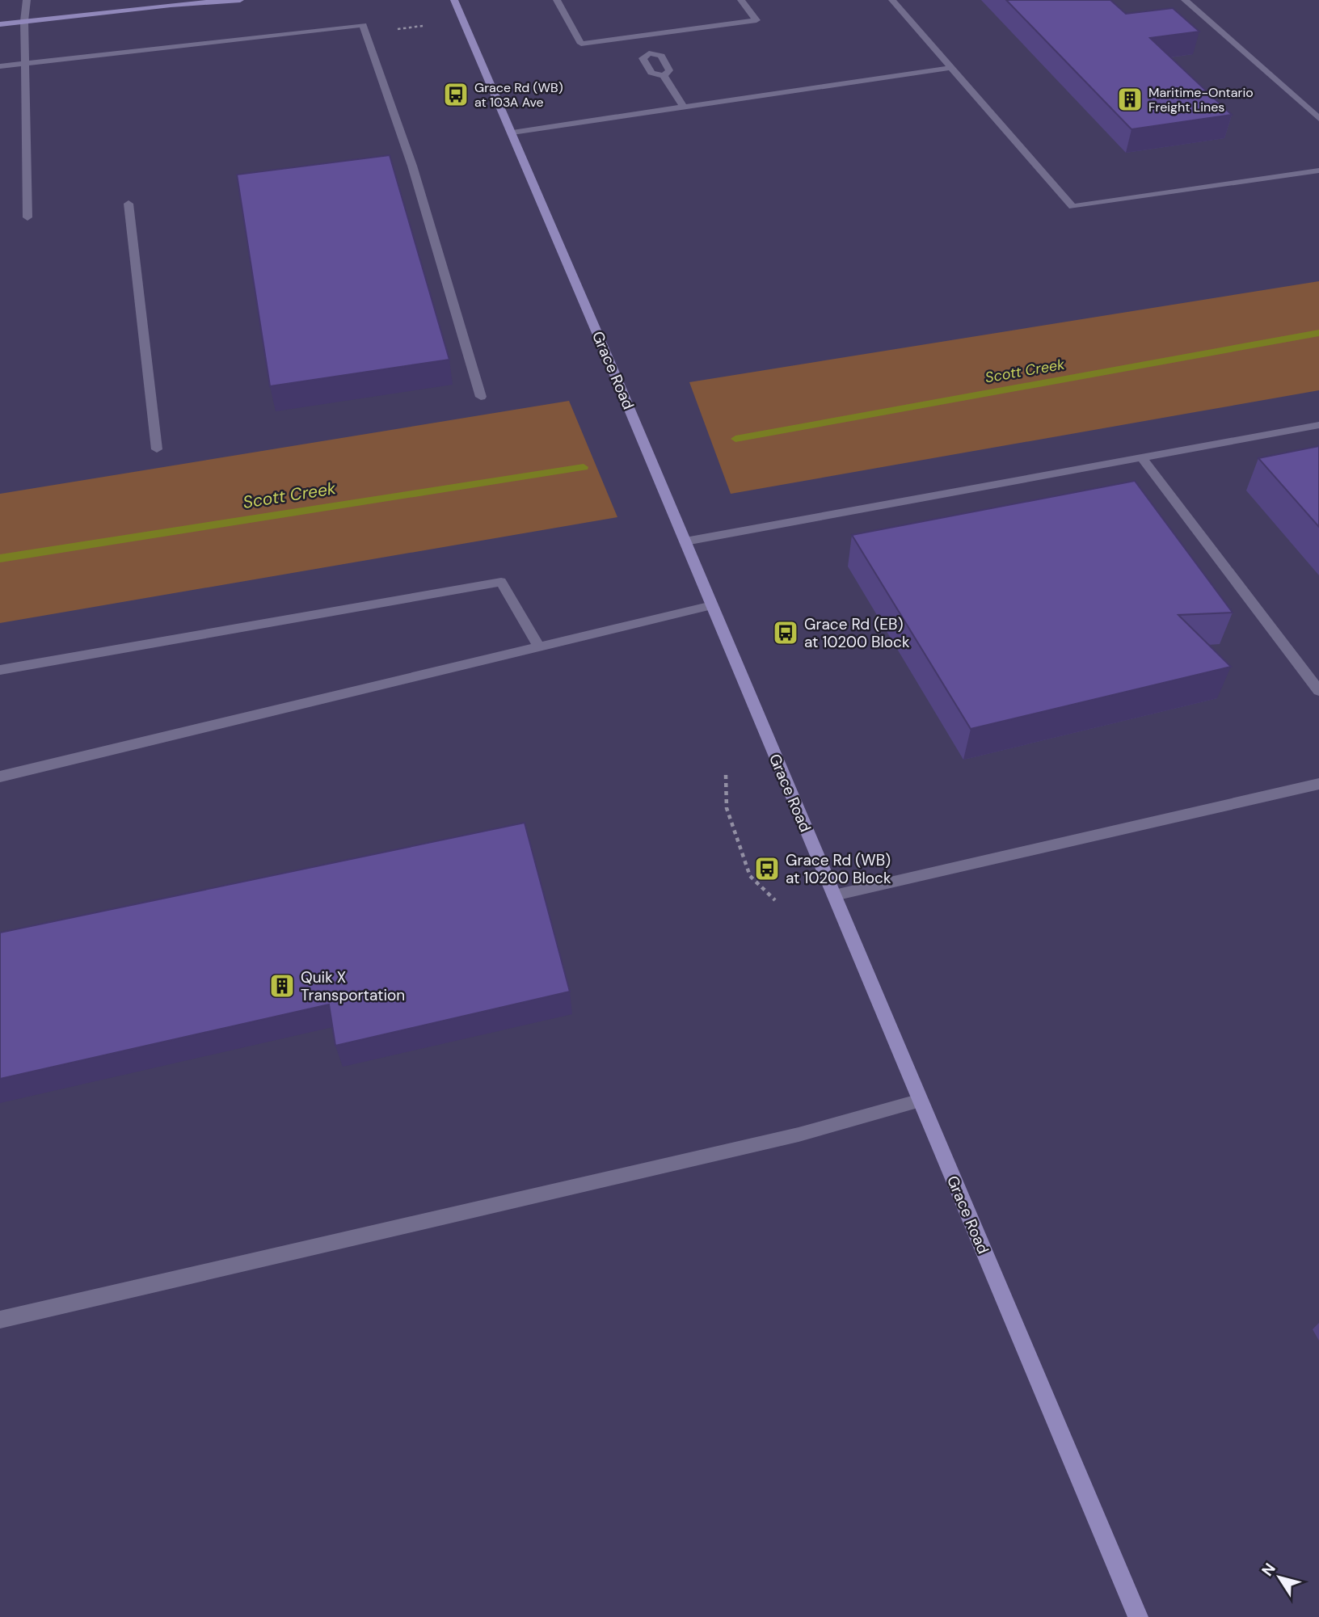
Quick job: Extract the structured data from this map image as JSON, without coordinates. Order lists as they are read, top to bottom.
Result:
{
  "streets": {
    "street": ["Grace Road"]
  },
  "water": ["Scott Creek"],
  "places": {
    "bus stop": ["Grace Rd (WB) at 103A Ave", "Grace Rd (EB) at 10200 Block", "Grace Rd (WB) at 10200 Block"],
    "building": ["Maritime-Ontario Freight Lines", "Quik X Transportation"]
  },
  "north": "top left"
}
